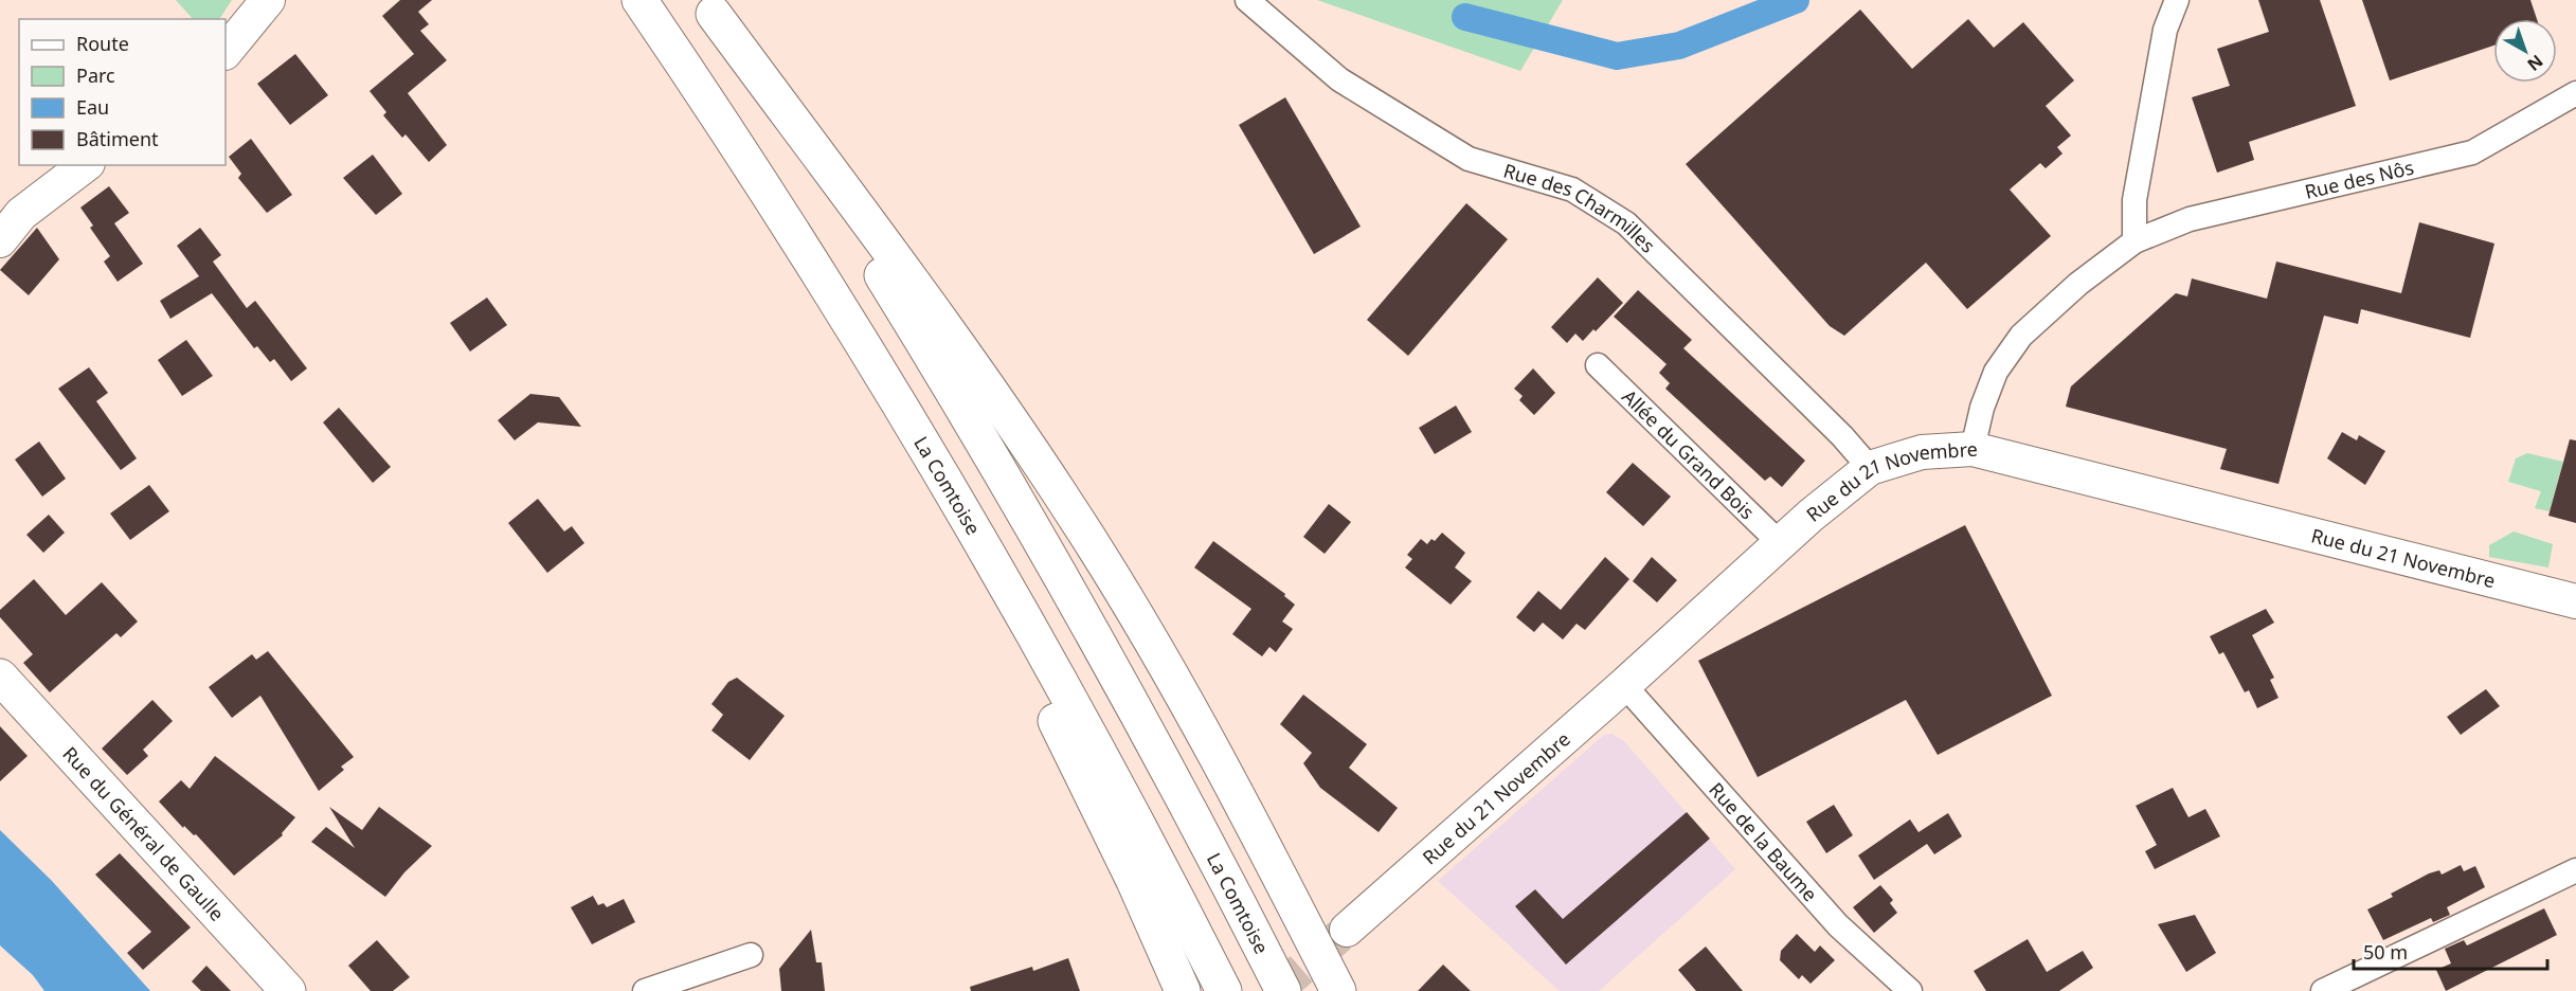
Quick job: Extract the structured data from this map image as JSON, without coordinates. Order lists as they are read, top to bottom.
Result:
{
  "streets": {
    "main road": ["La Comtoise", "Rue du Général de Gaulle"],
    "street": [
      "Rue des Nôs",
      "Rue des Charmilles",
      "Allée du Grand Bois",
      "Rue du 21 Novembre",
      "Rue de la Baume"
    ]
  },
  "crossings": [
    ["Rue des Nôs", "Rue du 21 Novembre"],
    ["Rue des Charmilles", "Rue du 21 Novembre"],
    ["Allée du Grand Bois", "Rue du 21 Novembre"],
    ["Rue du 21 Novembre", "Rue de la Baume"]
  ],
  "legend": [
    "Route",
    "Parc",
    "Eau",
    "Bâtiment"
  ],
  "scale_bar": "50 m",
  "north": "bottom right"
}
